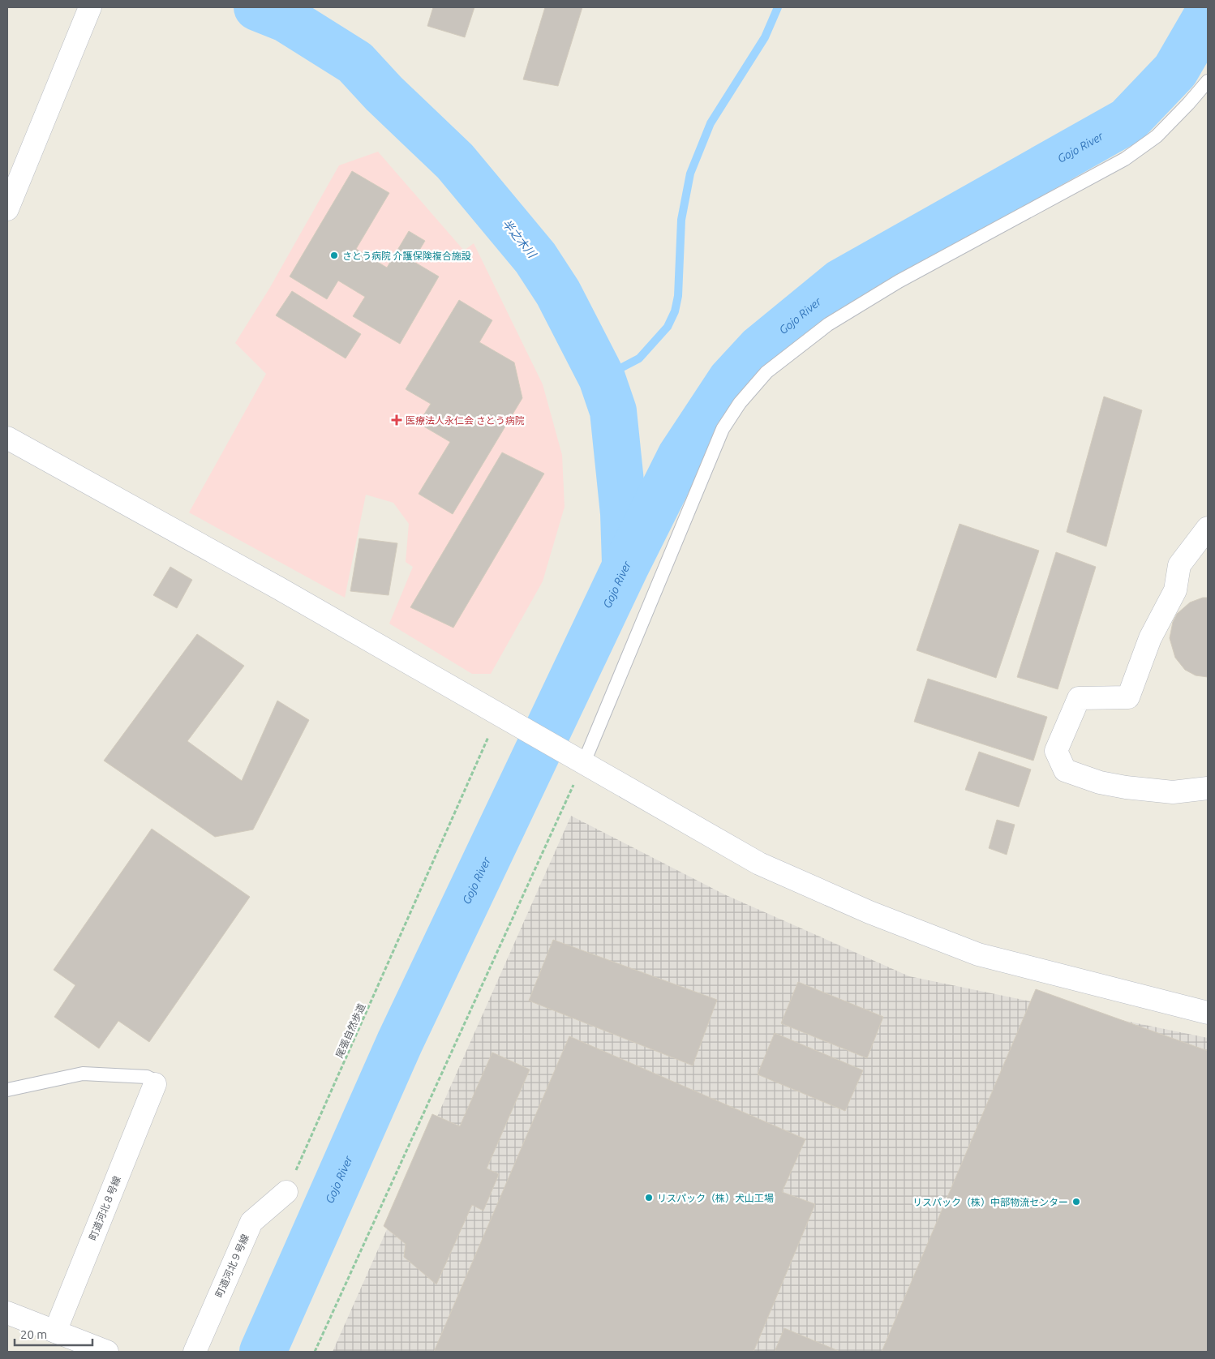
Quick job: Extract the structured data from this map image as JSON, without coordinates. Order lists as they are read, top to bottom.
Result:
{
  "streets": {
    "street": ["町道河北８号線", "町道河北９号線"],
    "path": ["尾張自然歩道"]
  },
  "crossings": [
    ["尾張自然歩道", "町道河北９号線"]
  ],
  "water": ["Gojo River", "半之木川"],
  "places": {
    "other": ["さとう病院 介護保険複合施設", "リスパック（株）犬山工場", "リスパック（株）中部物流センター"],
    "health": ["医療法人永仁会 さとう病院"]
  },
  "scale_bar": "20 m"
}
